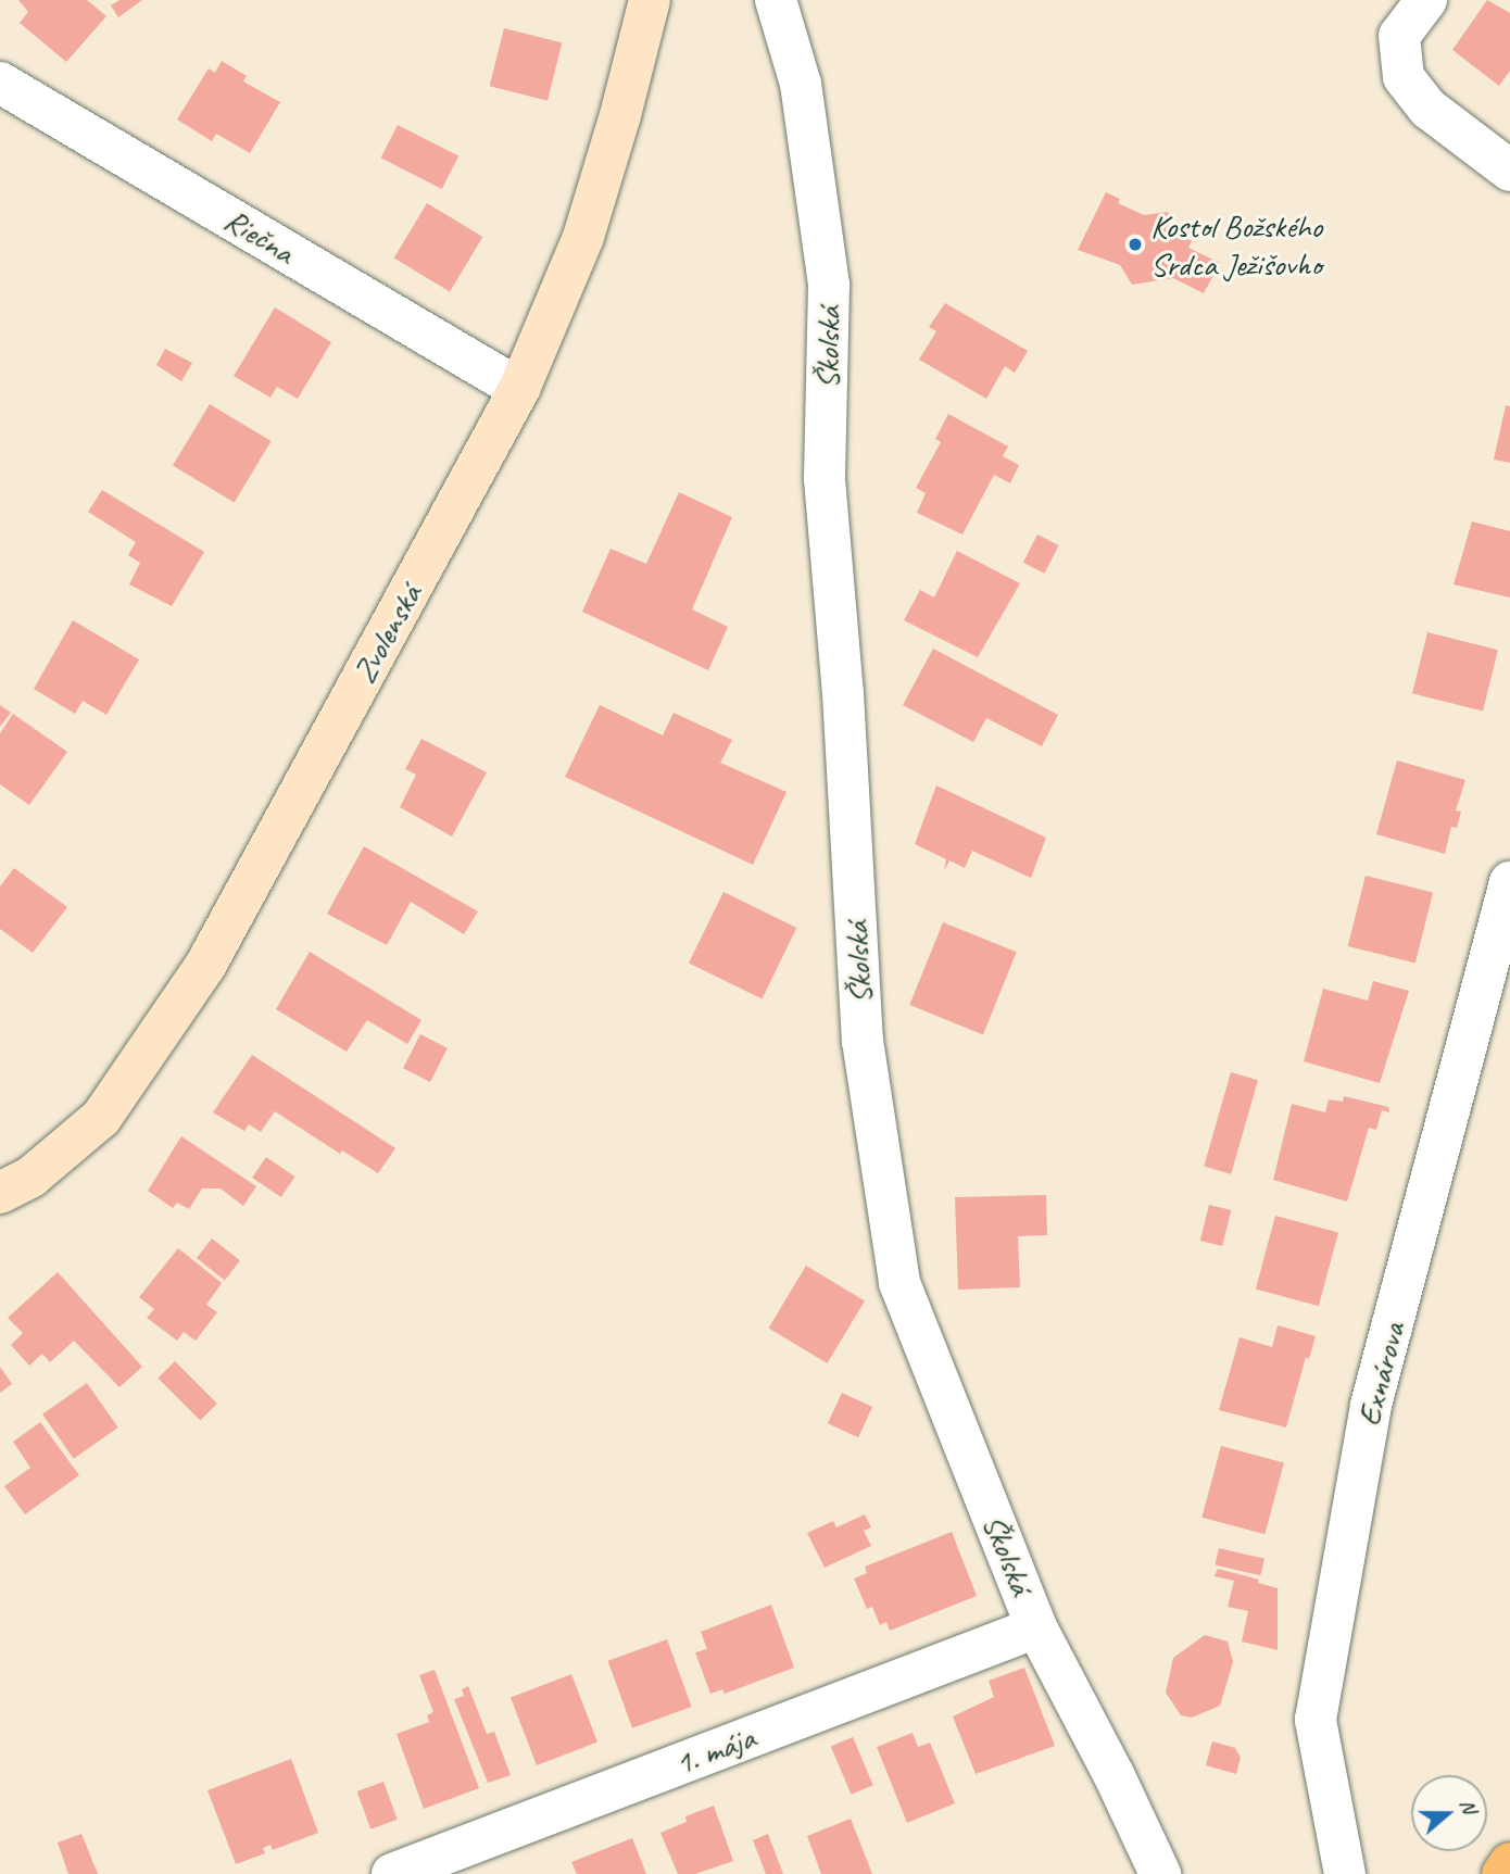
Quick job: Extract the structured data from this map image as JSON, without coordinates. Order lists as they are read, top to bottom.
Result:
{
  "streets": {
    "street": [
      "Riečna",
      "Školská",
      "Zvolenská",
      "Exnárova",
      "1. mája"
    ]
  },
  "crossings": [
    ["Riečna", "Zvolenská"],
    ["Školská", "1. mája"]
  ],
  "places": ["Kostol Božského Srdca Ježišovho"],
  "north": "right"
}
